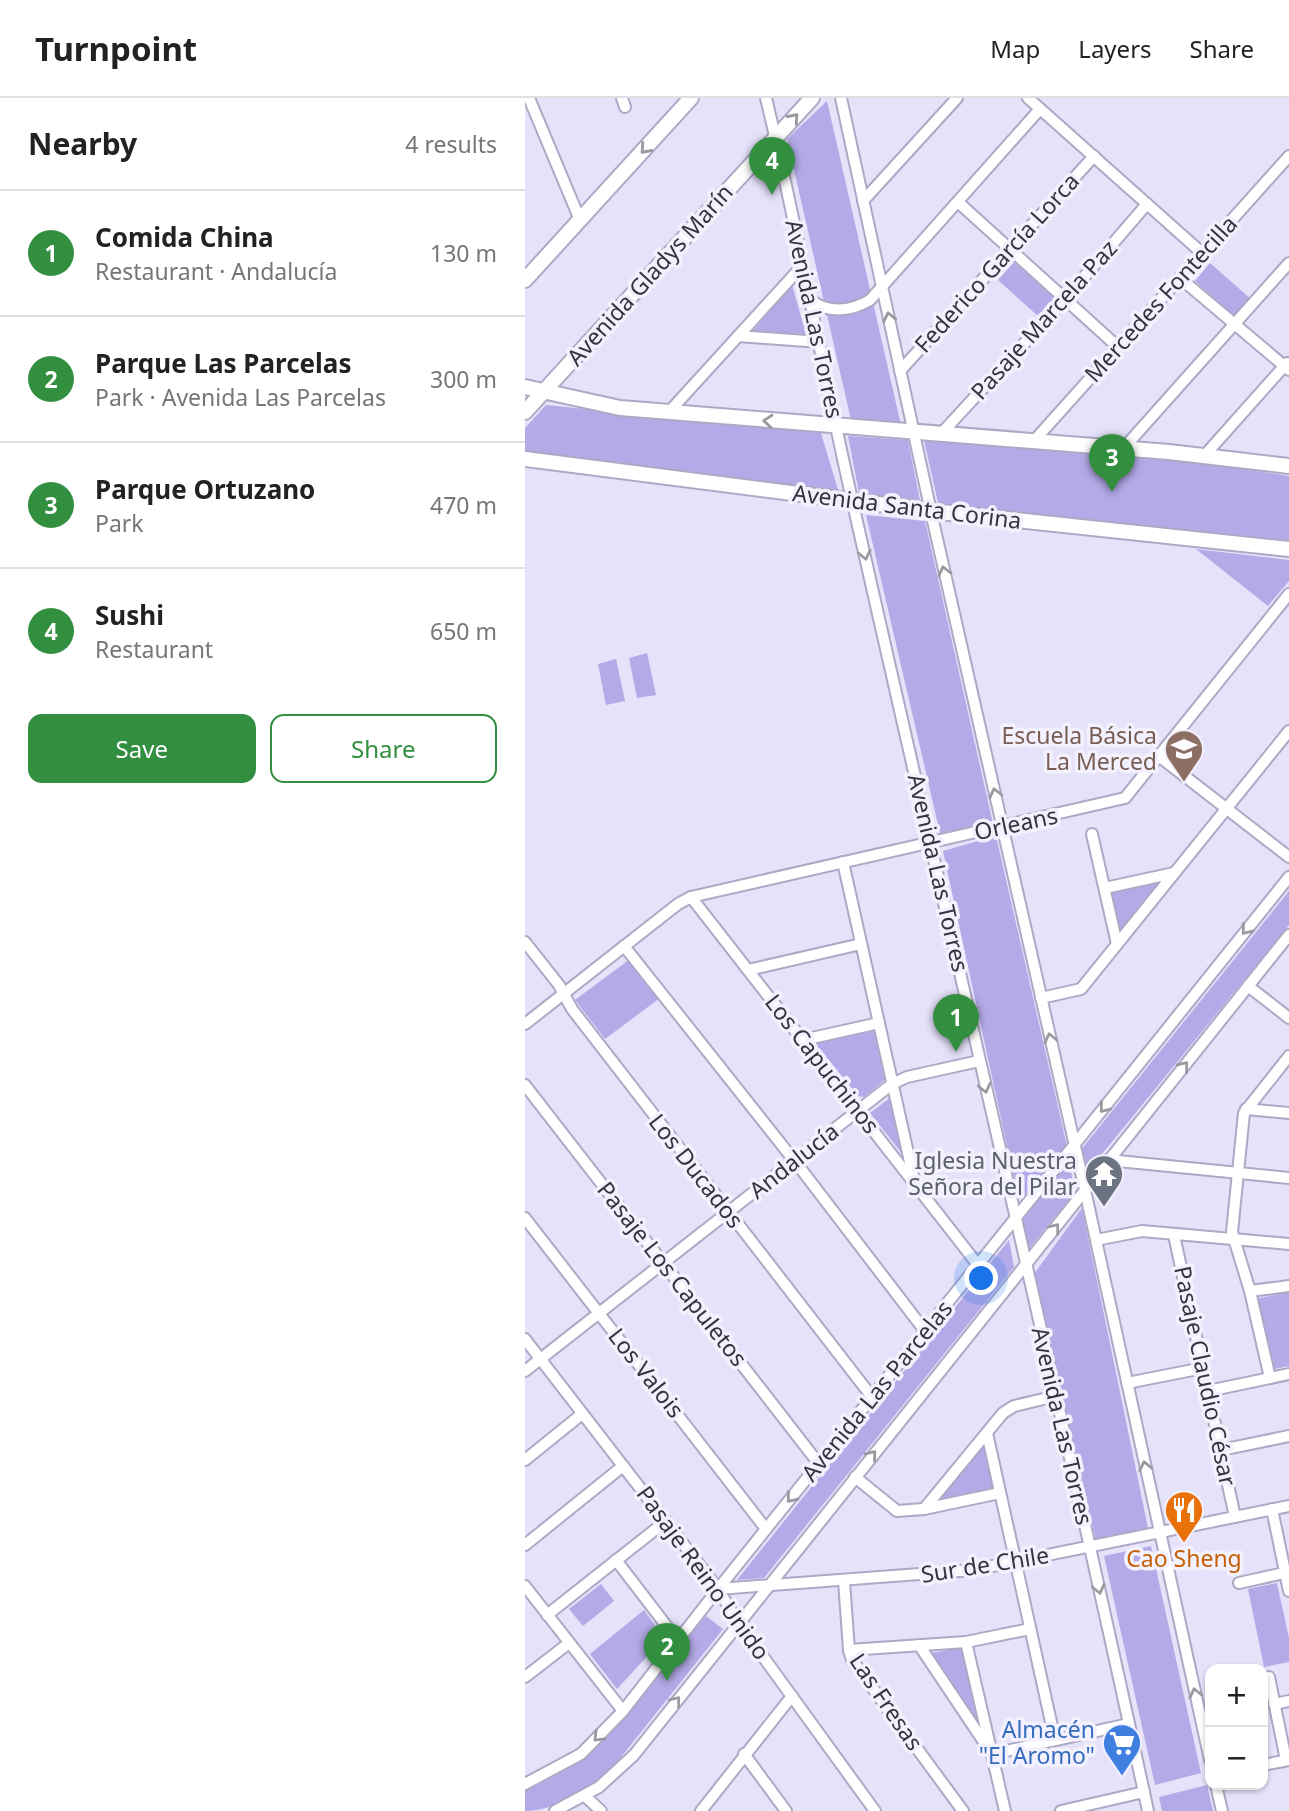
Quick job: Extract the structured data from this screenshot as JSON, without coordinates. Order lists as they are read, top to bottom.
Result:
{
  "streets": {
    "main road": ["Avenida Gladys Marín", "Avenida Santa Corina"],
    "street": [
      "Federico García Lorca",
      "Mercedes Fontecilla",
      "Avenida Las Torres",
      "Pasaje Marcela Paz",
      "Orleans",
      "Los Capuchinos",
      "Andalucía",
      "Los Ducados",
      "Pasaje Los Capuletos",
      "Los Valois",
      "Pasaje Claudio César",
      "Avenida Las Parcelas",
      "Sur de Chile",
      "Pasaje Reino Unido",
      "Las Fresas"
    ]
  },
  "crossings": [
    ["Avenida Gladys Marín", "Avenida Las Torres"],
    ["Avenida Las Torres", "Avenida Santa Corina"],
    ["Avenida Las Torres", "Orleans"],
    ["Avenida Las Torres", "Andalucía"],
    ["Avenida Las Torres", "Avenida Las Parcelas"],
    ["Avenida Las Torres", "Sur de Chile"],
    ["Orleans", "Los Capuchinos"],
    ["Orleans", "Los Ducados"],
    ["Los Capuchinos", "Andalucía"],
    ["Los Capuchinos", "Avenida Las Parcelas"],
    ["Andalucía", "Los Ducados"],
    ["Andalucía", "Pasaje Los Capuletos"],
    ["Andalucía", "Los Valois"],
    ["Andalucía", "Pasaje Reino Unido"],
    ["Los Ducados", "Avenida Las Parcelas"],
    ["Pasaje Los Capuletos", "Avenida Las Parcelas"],
    ["Los Valois", "Avenida Las Parcelas"],
    ["Pasaje Claudio César", "Sur de Chile"],
    ["Avenida Las Parcelas", "Sur de Chile"],
    ["Avenida Las Parcelas", "Pasaje Reino Unido"],
    ["Sur de Chile", "Pasaje Reino Unido"],
    ["Sur de Chile", "Las Fresas"]
  ],
  "places": {
    "school or university": ["Escuela Básica La Merced"],
    "temple": ["Iglesia Nuestra Señora del Pilar"],
    "restaurant": ["Cao Sheng"],
    "supermarket": ["Almacén \"El Aromo\""]
  },
  "page": {
    "header": "Turnpoint",
    "nav": ["Map", "Layers", "Share"],
    "heading": ["Nearby", "4 results"],
    "pins": [
      "4",
      "3",
      "1",
      "2"
    ],
    "list": [
      {
        "mark": "1",
        "name": "Comida China",
        "note": "Restaurant · Andalucía",
        "value": "130 m"
      },
      {
        "mark": "2",
        "name": "Parque Las Parcelas",
        "note": "Park · Avenida Las Parcelas",
        "value": "300 m"
      },
      {
        "mark": "3",
        "name": "Parque Ortuzano",
        "note": "Park",
        "value": "470 m"
      },
      {
        "mark": "4",
        "name": "Sushi",
        "note": "Restaurant",
        "value": "650 m"
      }
    ],
    "buttons": ["Save", "Share"],
    "map_buttons": ["+", "−"]
  }
}
